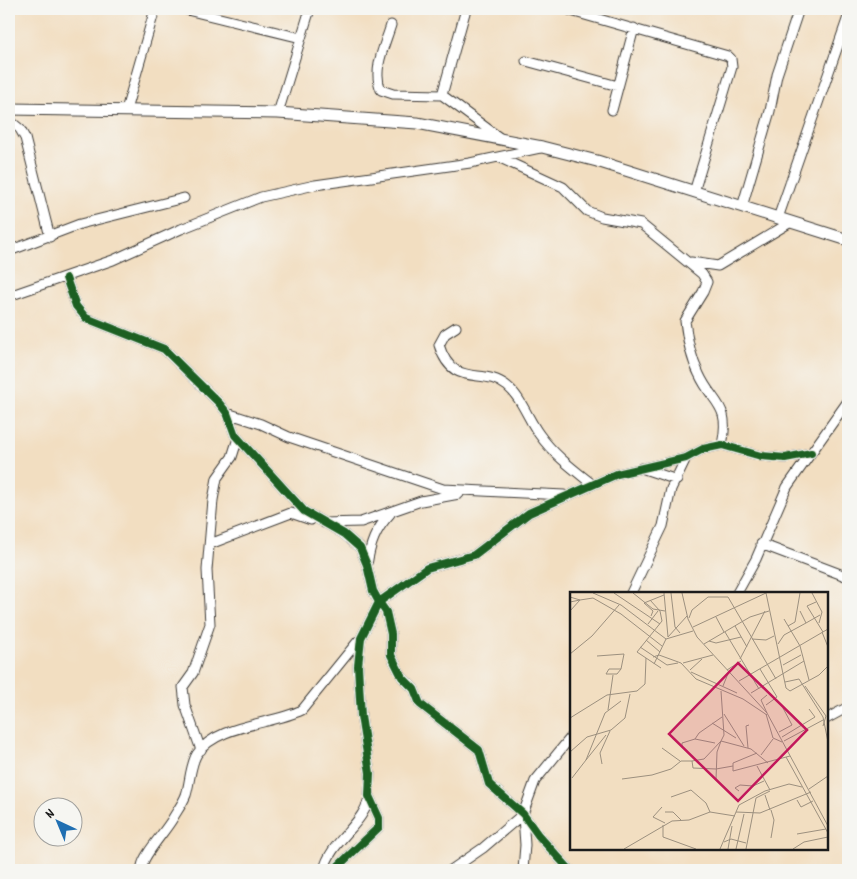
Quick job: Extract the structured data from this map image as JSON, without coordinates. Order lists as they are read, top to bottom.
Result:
{
  "north": "top left"
}
